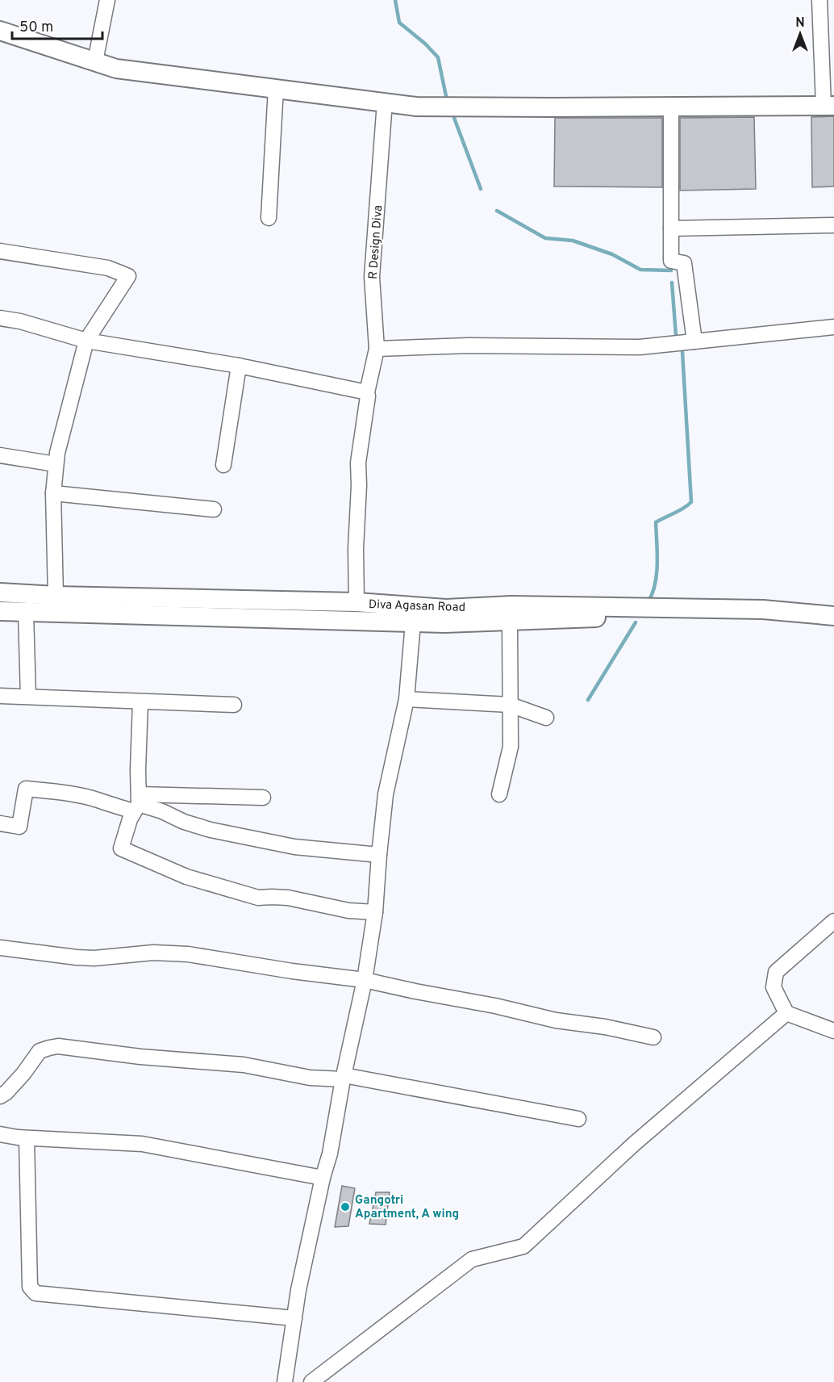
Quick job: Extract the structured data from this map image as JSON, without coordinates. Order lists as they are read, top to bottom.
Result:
{
  "streets": {
    "street": ["R Design Diva", "Diva Agasan Road"]
  },
  "crossings": [
    ["R Design Diva", "Diva Agasan Road"]
  ],
  "places": ["Gangotri Apartment, A wing"],
  "scale_bar": "50 m",
  "north": "top"
}
